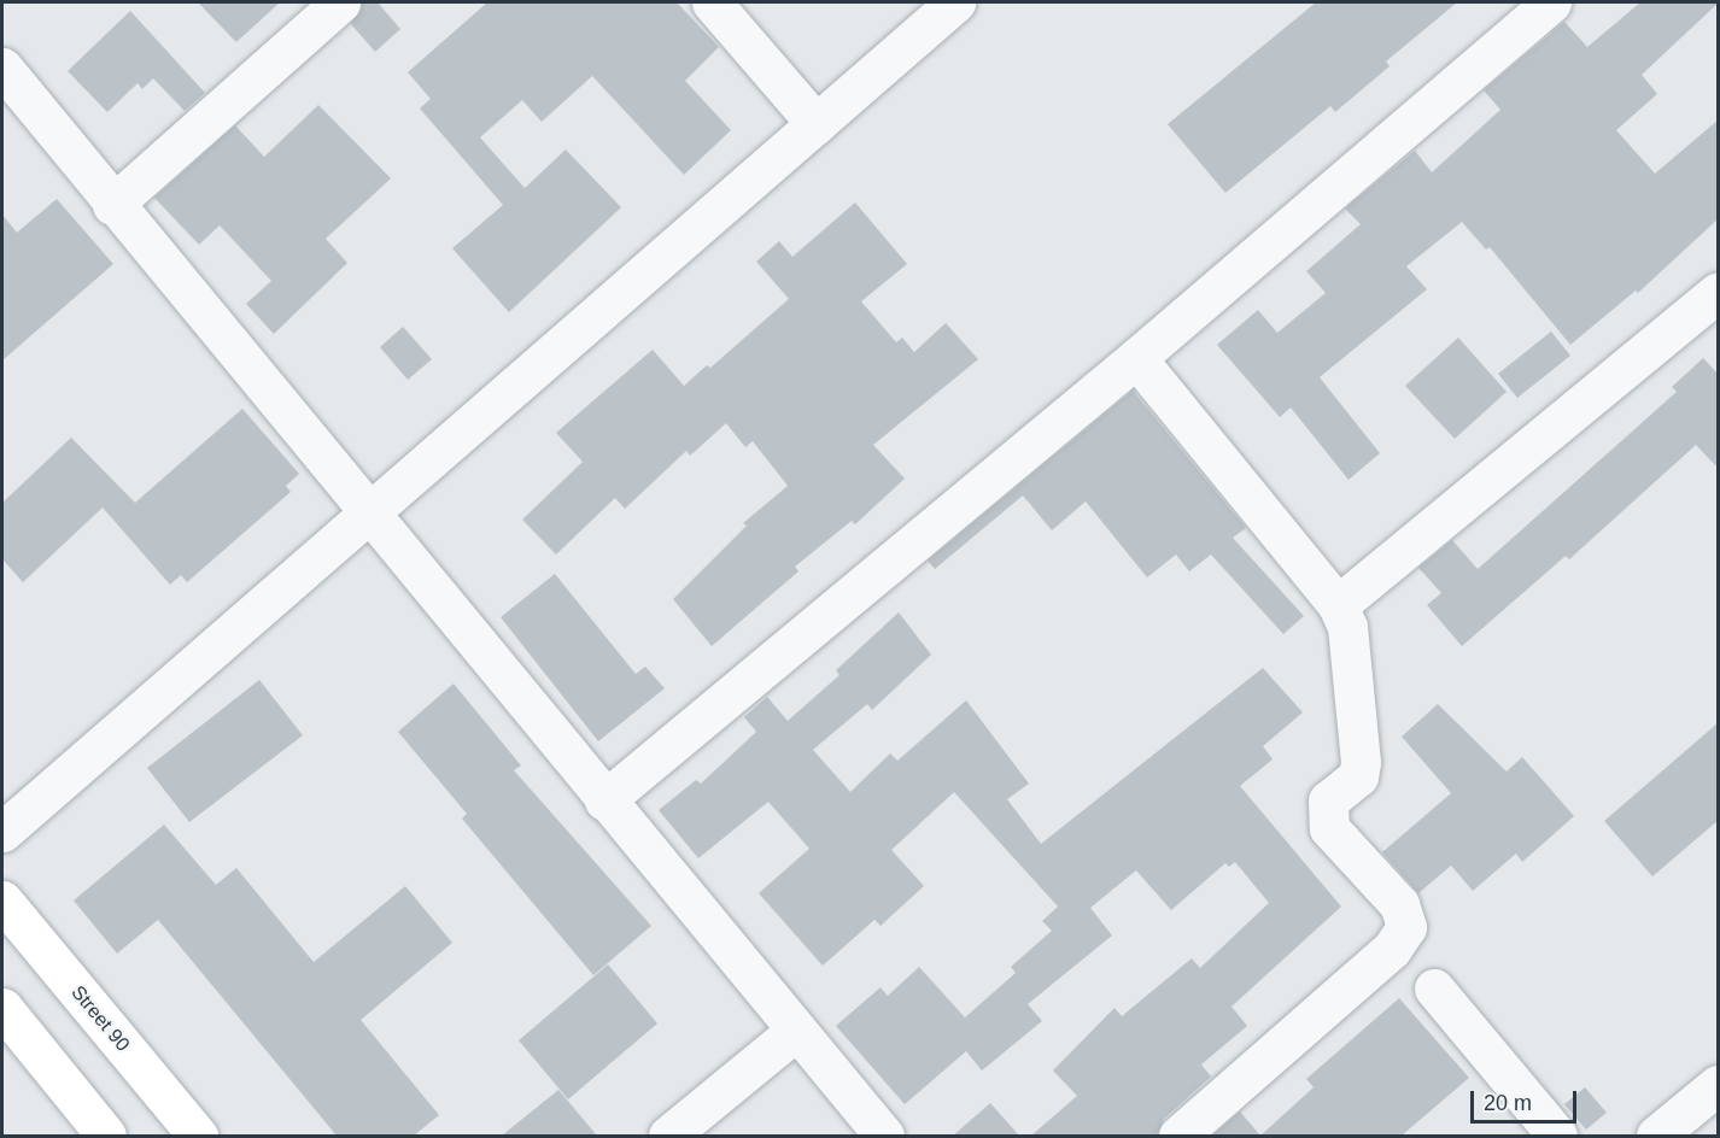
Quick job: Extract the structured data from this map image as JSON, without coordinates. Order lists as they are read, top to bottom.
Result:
{
  "streets": {
    "main road": ["Street 90"]
  },
  "scale_bar": "20 m"
}
